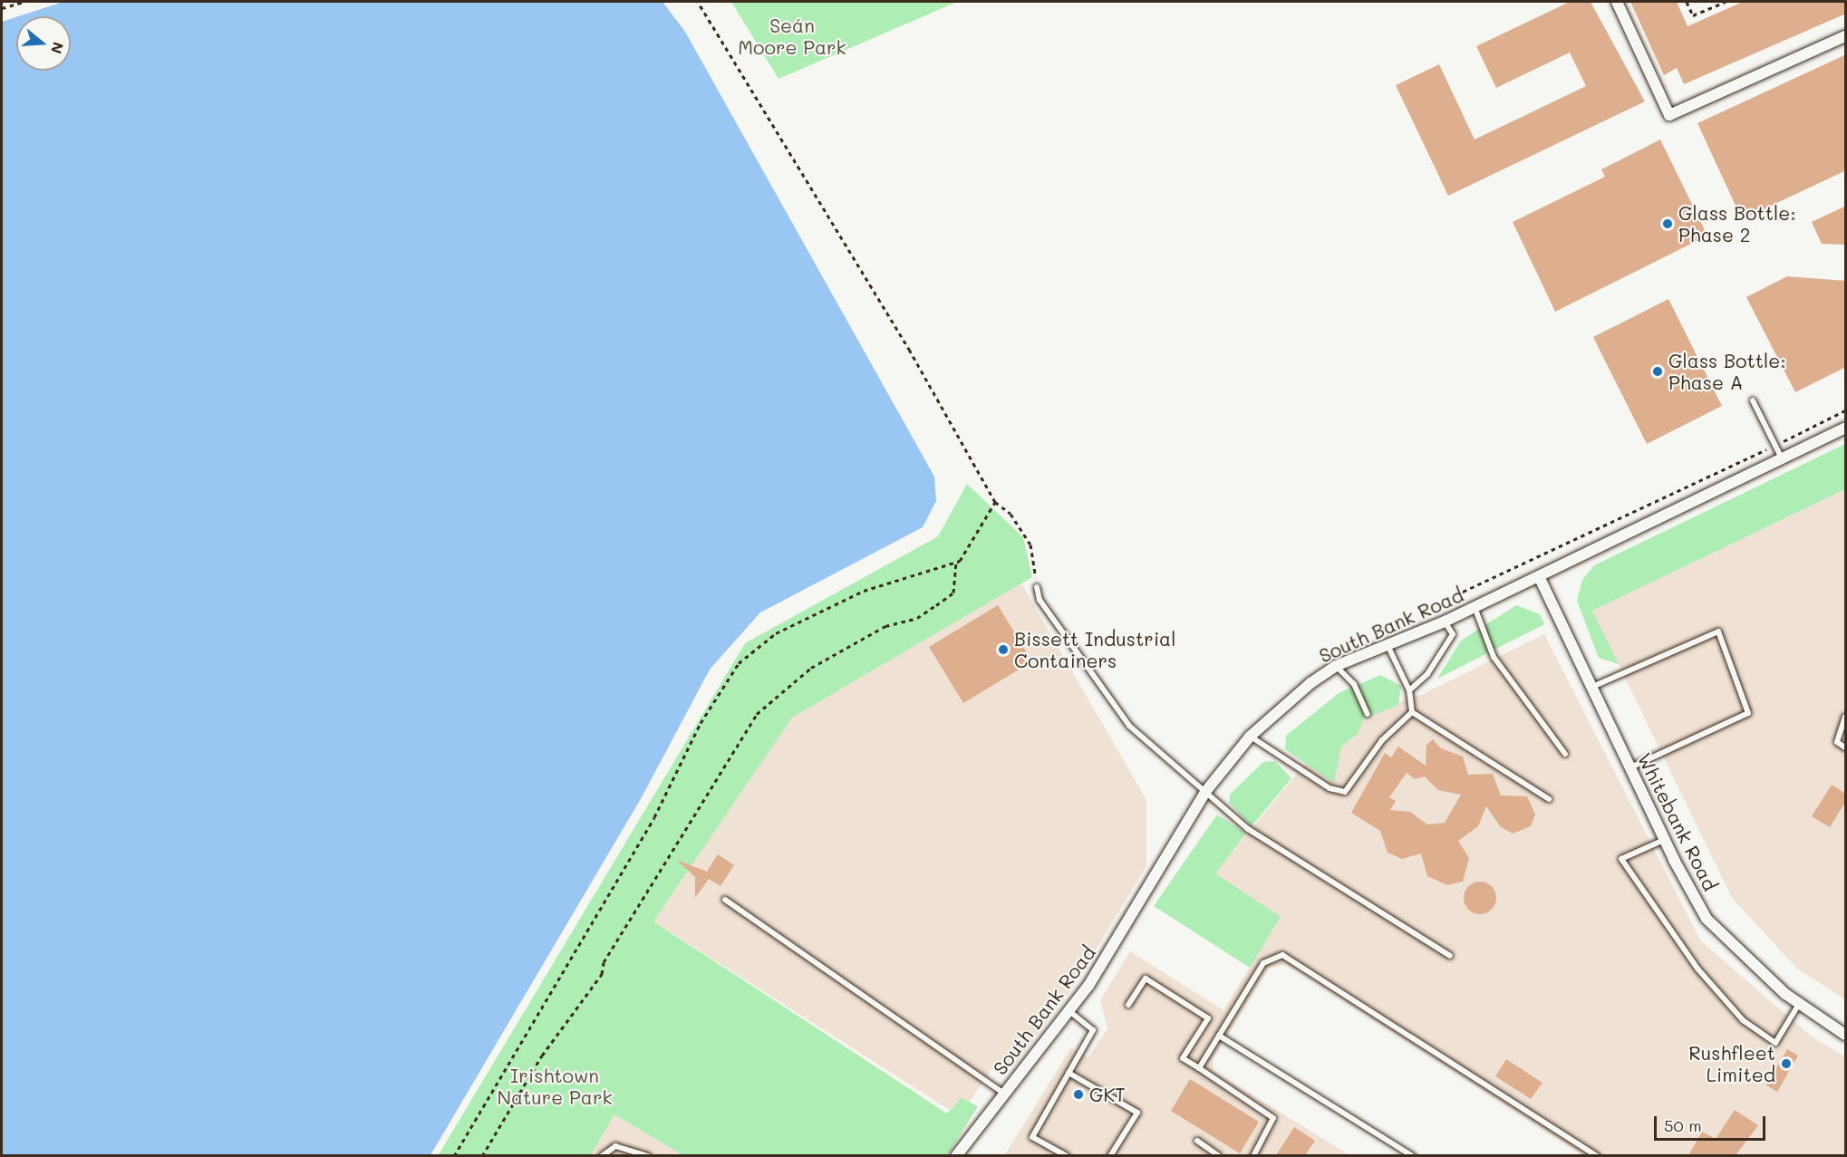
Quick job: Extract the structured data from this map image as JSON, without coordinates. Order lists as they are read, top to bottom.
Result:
{
  "streets": {
    "street": ["South Bank Road", "Whitebank Road"]
  },
  "crossings": [
    ["South Bank Road", "Whitebank Road"]
  ],
  "parks": ["Seán Moore Park", "Irishtown Nature Park"],
  "places": [
    "Glass Bottle: Phase 2",
    "Glass Bottle: Phase A",
    "Bissett Industrial Containers",
    "Rushfleet Limited",
    "GKT"
  ],
  "scale_bar": "50 m",
  "north": "right"
}
